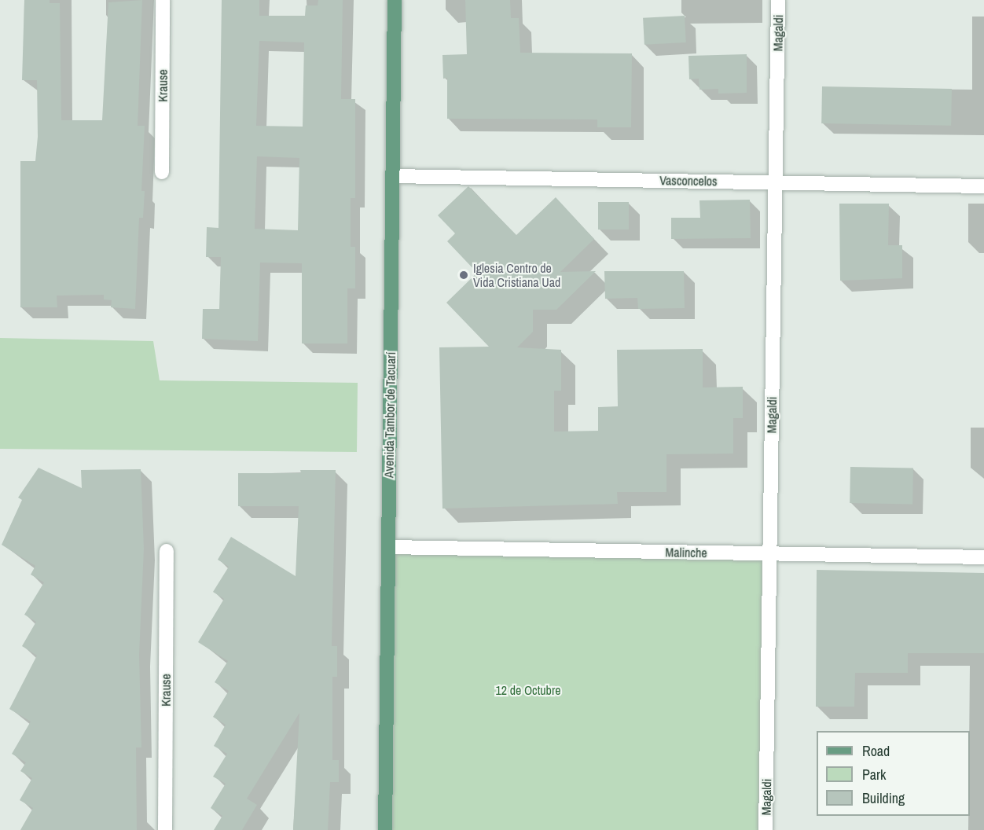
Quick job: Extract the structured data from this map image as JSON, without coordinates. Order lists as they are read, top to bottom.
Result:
{
  "streets": {
    "main road": ["Avenida Tambor de Tacuarí"],
    "street": [
      "Magaldi",
      "Krause",
      "Vasconcelos",
      "Malinche"
    ]
  },
  "crossings": [
    ["Magaldi", "Vasconcelos"],
    ["Magaldi", "Malinche"],
    ["Vasconcelos", "Avenida Tambor de Tacuarí"],
    ["Avenida Tambor de Tacuarí", "Malinche"]
  ],
  "parks": ["12 de Octubre"],
  "places": ["Iglesia Centro de Vida Cristiana Uad"],
  "legend": ["Road", "Park", "Building"]
}
